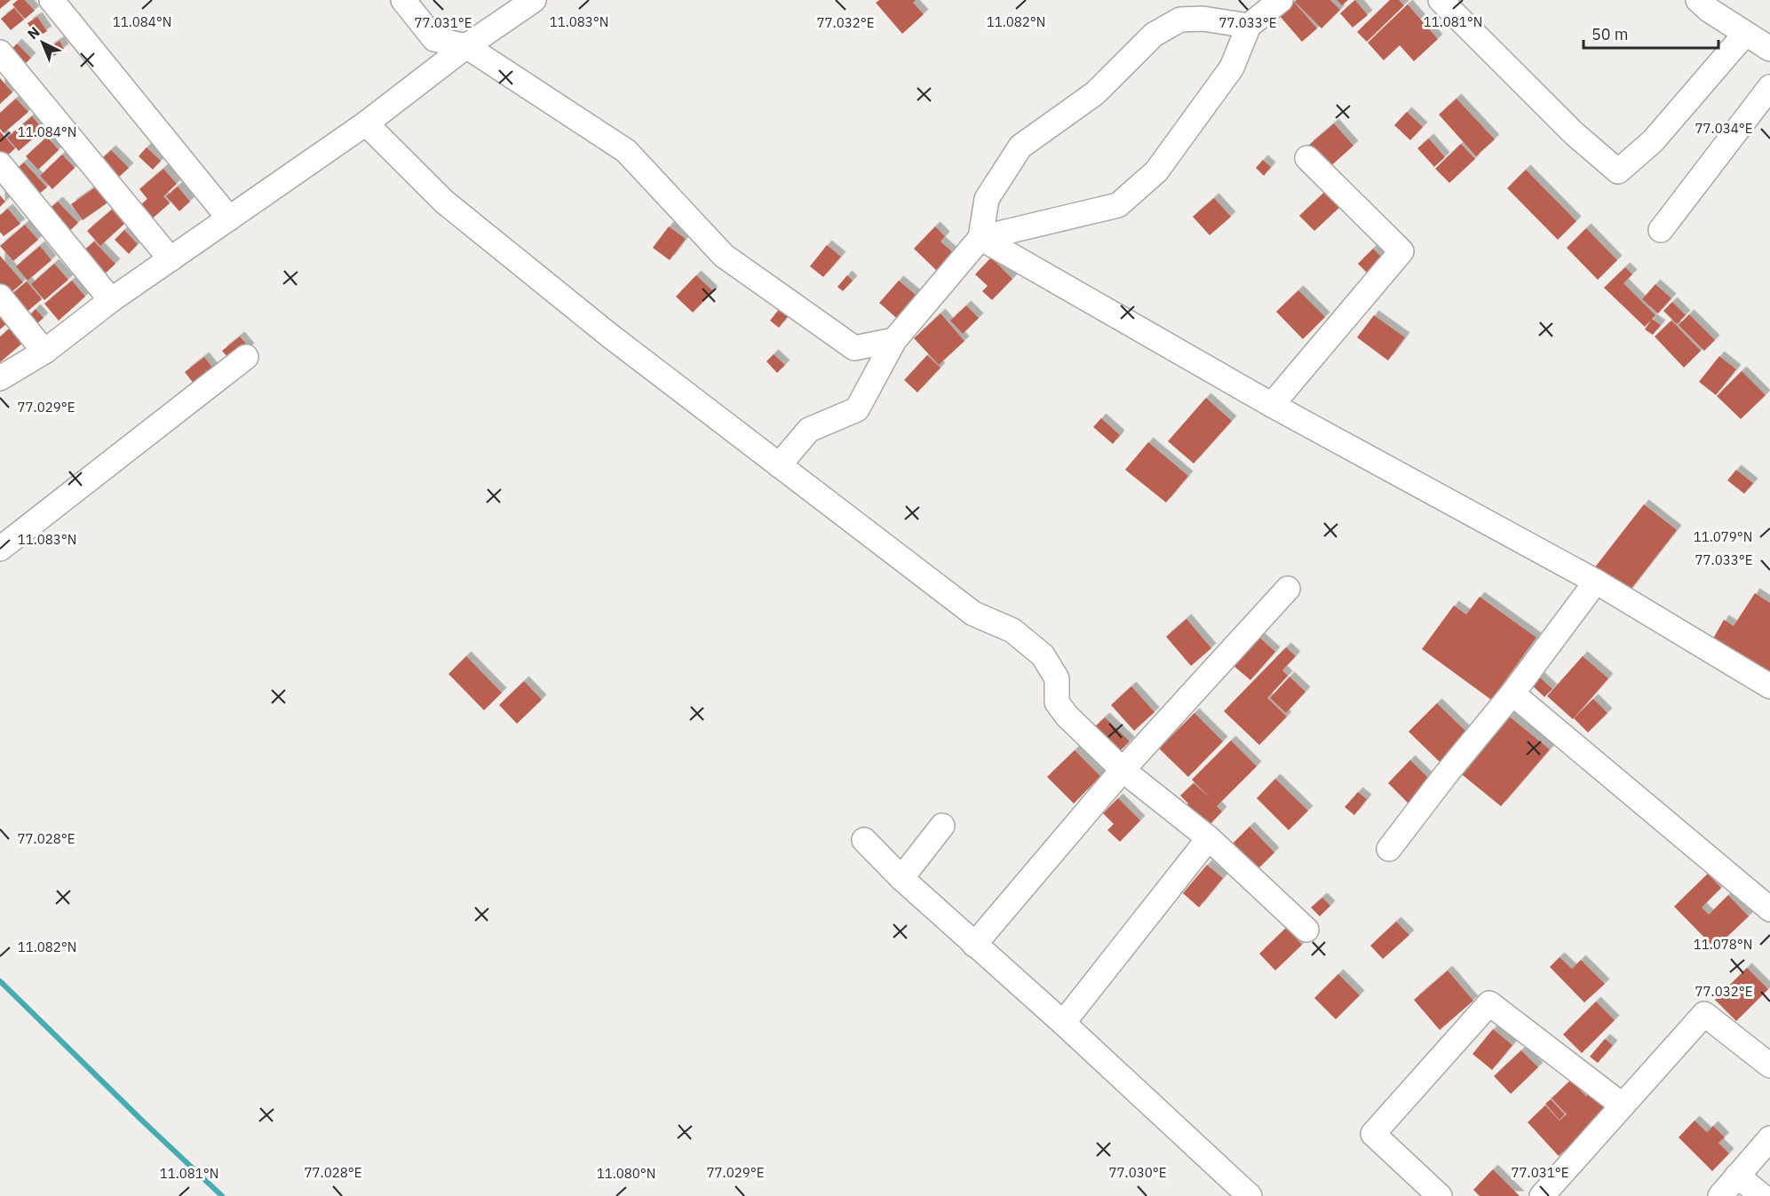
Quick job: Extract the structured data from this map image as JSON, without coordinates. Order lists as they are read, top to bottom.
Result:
{
  "scale_bar": "50 m",
  "north": "top left",
  "coordinates": [
    "11.084°N",
    "11.083°N",
    "11.082°N",
    "11.081°N",
    "77.031°E",
    "77.032°E",
    "77.033°E",
    "77.034°E",
    "77.029°E",
    "11.079°N",
    "77.028°E",
    "11.078°N",
    "77.030°E",
    "11.080°N"
  ]
}
